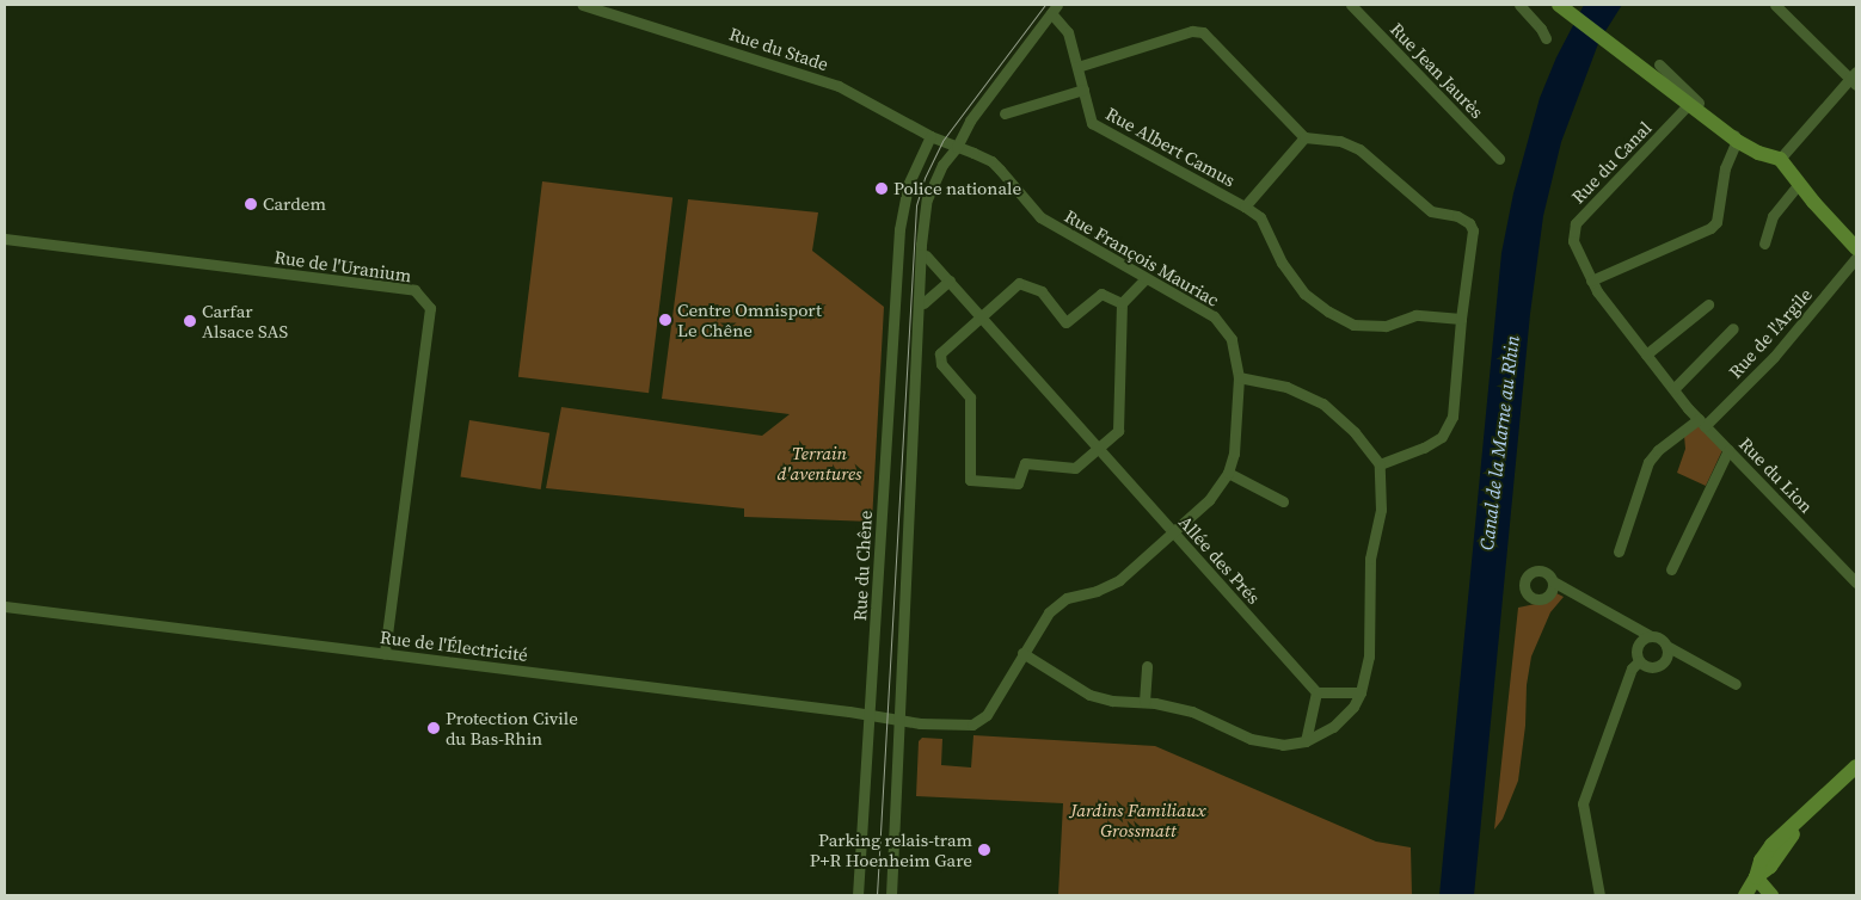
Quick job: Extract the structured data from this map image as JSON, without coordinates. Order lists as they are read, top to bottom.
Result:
{
  "streets": {
    "street": [
      "Rue du Stade",
      "Rue Jean Jaurès",
      "Rue Albert Camus",
      "Rue du Canal",
      "Rue François Mauriac",
      "Rue de l'Uranium",
      "Rue de l'Argile",
      "Rue du Lion",
      "Allée des Prés",
      "Rue du Chêne",
      "Rue de l'Électricité"
    ]
  },
  "crossings": [
    ["Rue du Stade", "Rue François Mauriac"],
    ["Rue du Stade", "Rue du Chêne"],
    ["Rue du Canal", "Rue du Lion"],
    ["Rue François Mauriac", "Allée des Prés"],
    ["Rue François Mauriac", "Rue de l'Électricité"],
    ["Rue de l'Uranium", "Rue de l'Électricité"],
    ["Rue de l'Argile", "Rue du Lion"],
    ["Rue du Chêne", "Rue de l'Électricité"]
  ],
  "water": ["Canal de la Marne au Rhin"],
  "parks": ["Terrain d'aventures", "Jardins Familiaux Grossmatt"],
  "places": [
    "Police nationale",
    "Cardem",
    "Centre Omnisport Le Chêne",
    "Carfar Alsace SAS",
    "Protection Civile du Bas-Rhin",
    "Parking relais-tram P+R Hoenheim Gare"
  ]
}
